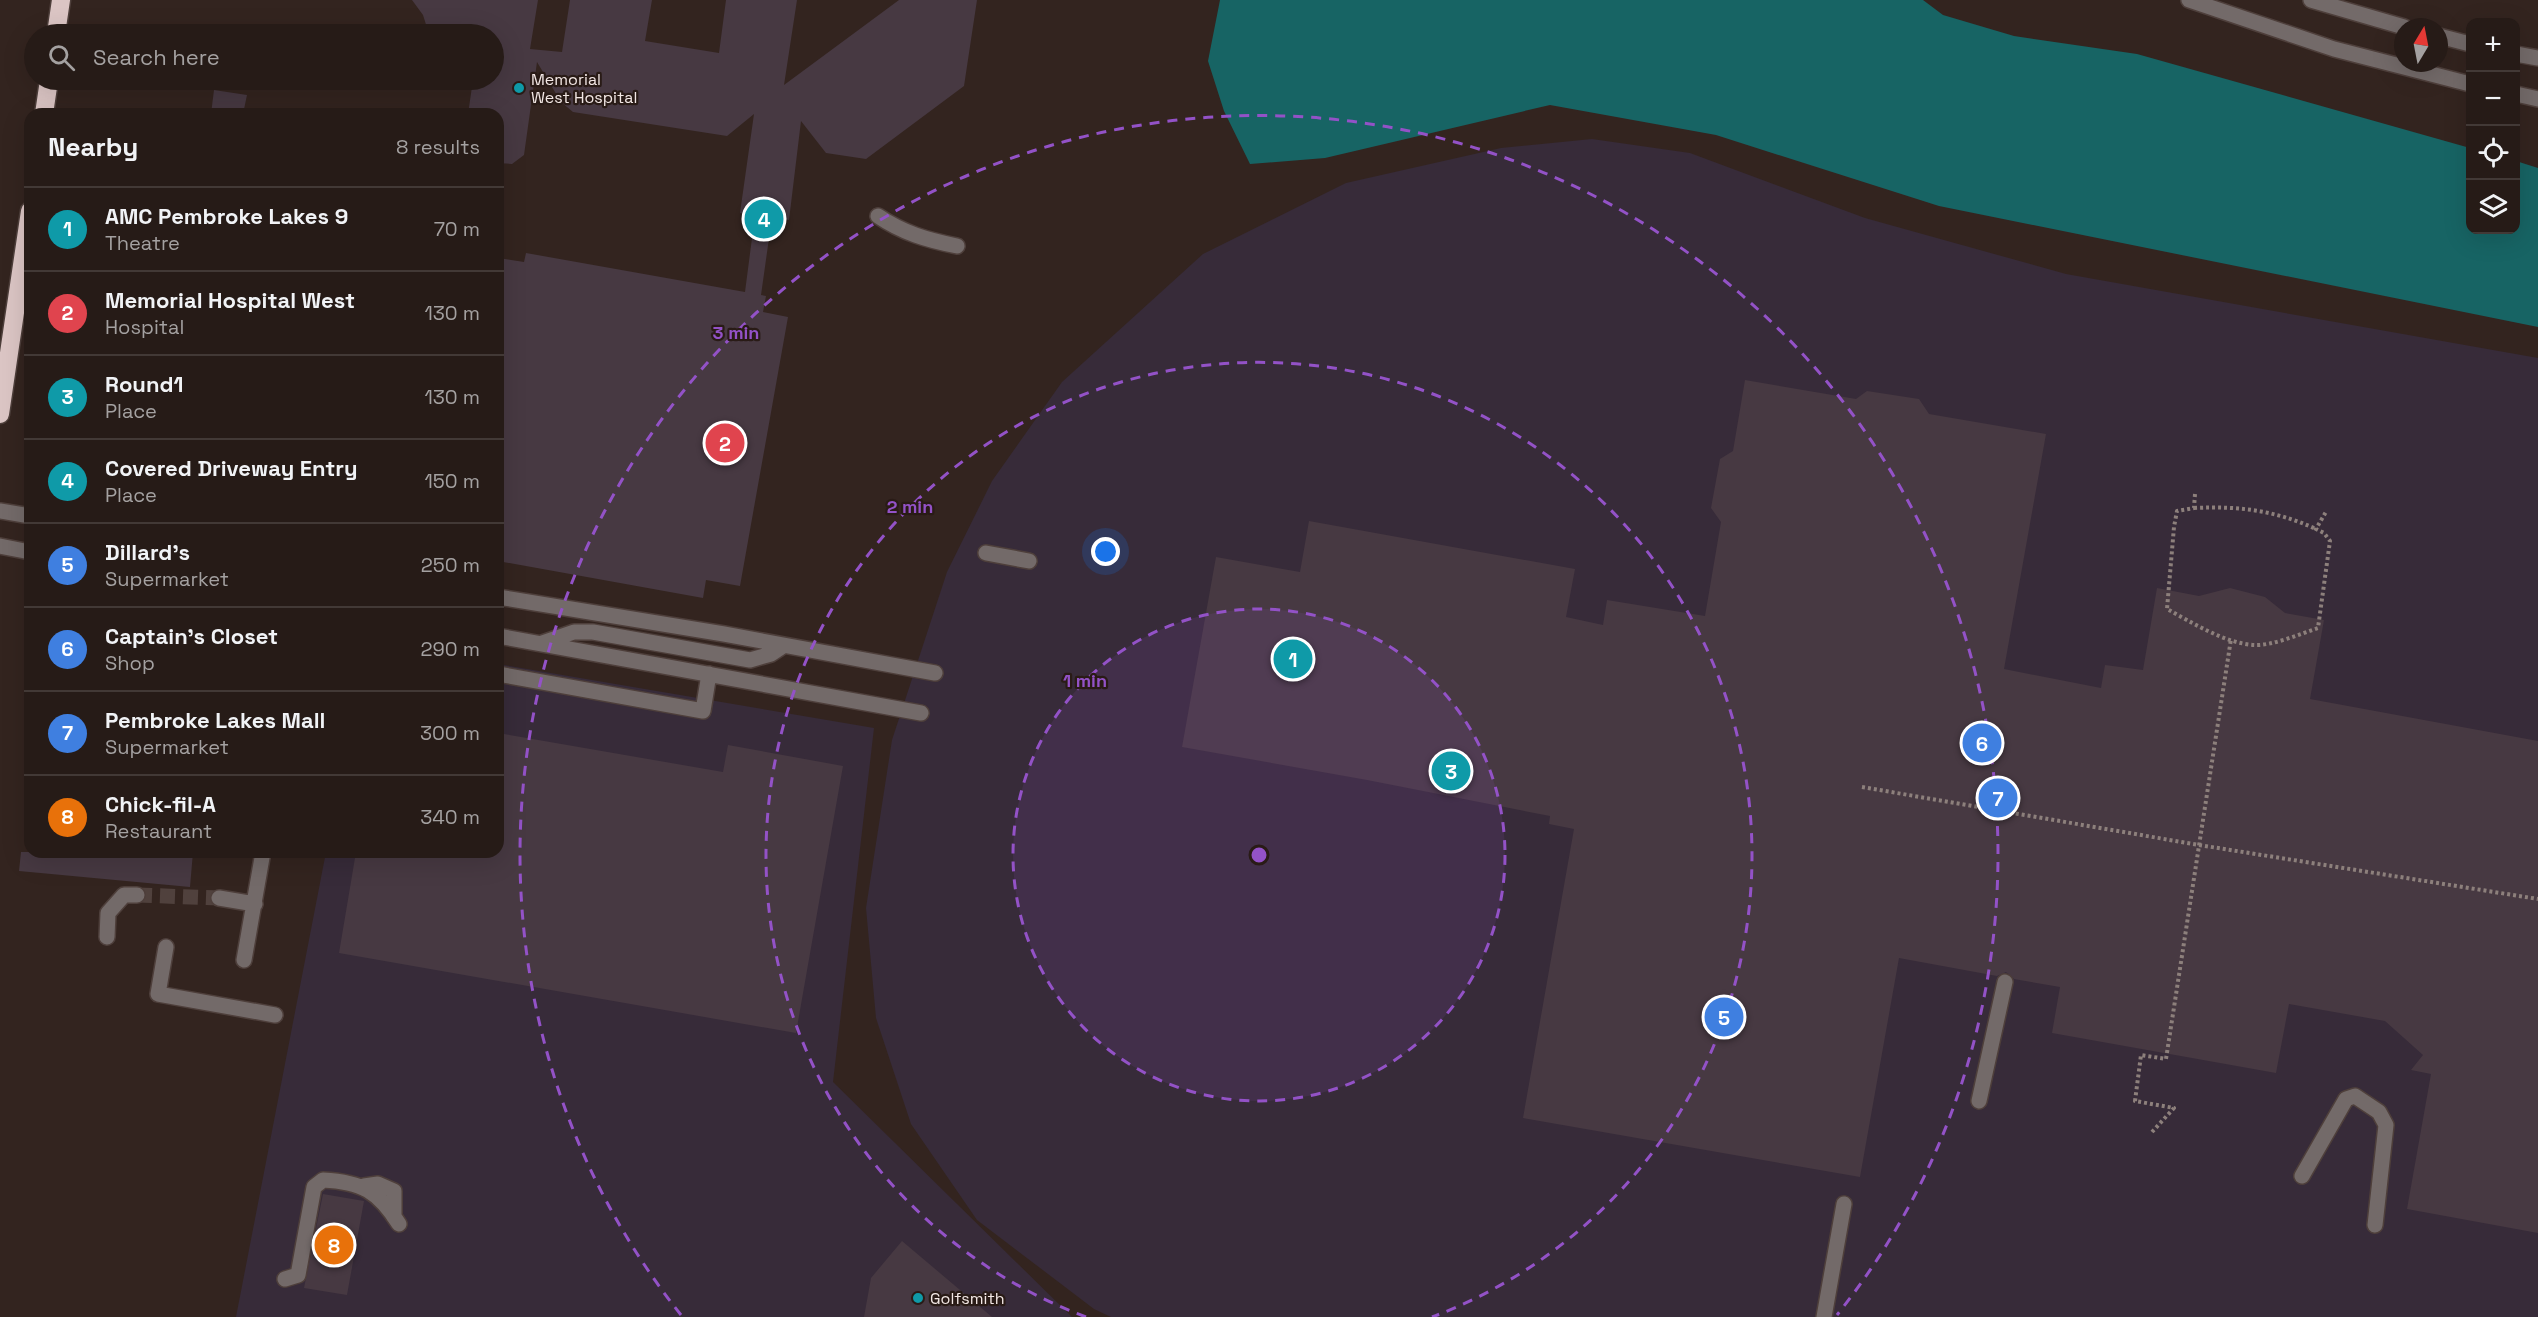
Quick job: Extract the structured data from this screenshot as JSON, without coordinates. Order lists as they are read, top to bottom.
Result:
{
  "places": ["Memorial West Hospital", "Golfsmith"],
  "north": "top",
  "page": {
    "map_buttons": ["+", "−"],
    "search": "Search here",
    "heading": ["Nearby", "8 results"],
    "list": [
      {
        "mark": "1",
        "name": "AMC Pembroke Lakes 9",
        "note": "Theatre",
        "value": "70 m"
      },
      {
        "mark": "2",
        "name": "Memorial Hospital West",
        "note": "Hospital",
        "value": "130 m"
      },
      {
        "mark": "3",
        "name": "Round1",
        "note": "Place",
        "value": "130 m"
      },
      {
        "mark": "4",
        "name": "Covered Driveway Entry",
        "note": "Place",
        "value": "150 m"
      },
      {
        "mark": "5",
        "name": "Dillard's",
        "note": "Supermarket",
        "value": "250 m"
      },
      {
        "mark": "6",
        "name": "Captain's Closet",
        "note": "Shop",
        "value": "290 m"
      },
      {
        "mark": "7",
        "name": "Pembroke Lakes Mall",
        "note": "Supermarket",
        "value": "300 m"
      },
      {
        "mark": "8",
        "name": "Chick-fil-A",
        "note": "Restaurant",
        "value": "340 m"
      }
    ],
    "pins": [
      "4",
      "2",
      "1",
      "6",
      "3",
      "7",
      "5",
      "8"
    ]
  },
  "rings": ["3 min", "2 min", "1 min"]
}
